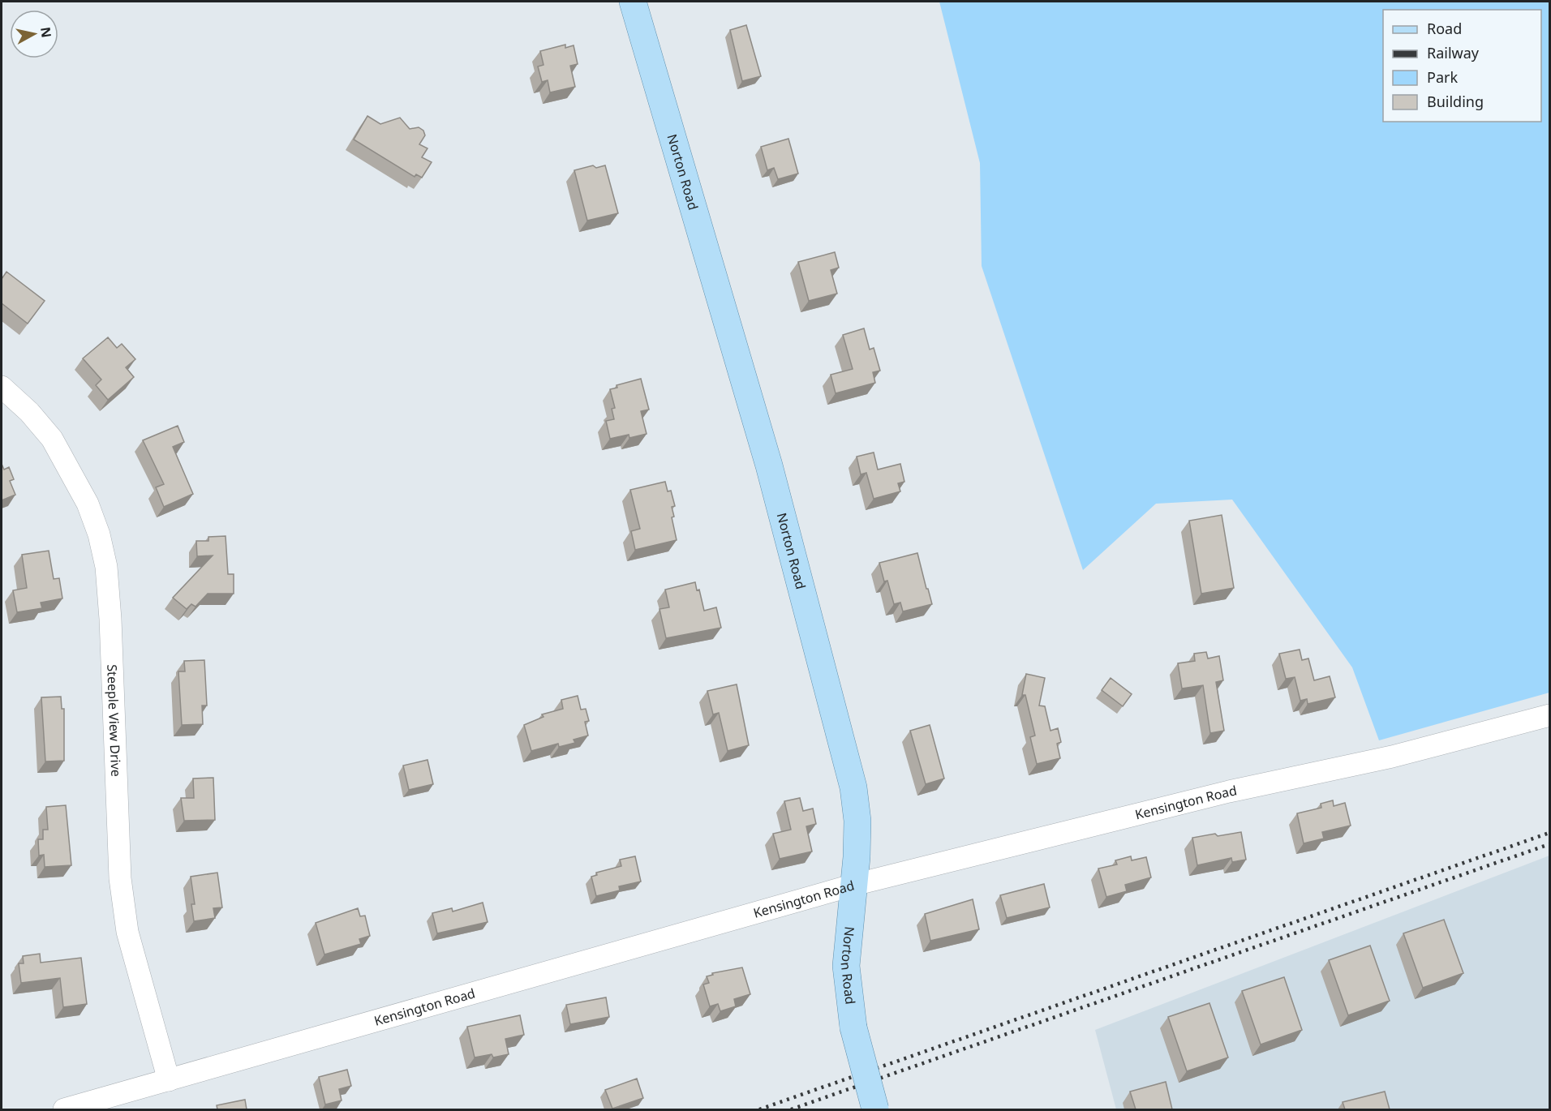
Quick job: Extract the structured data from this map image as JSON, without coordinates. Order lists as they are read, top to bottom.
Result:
{
  "streets": {
    "main road": ["Norton Road"],
    "street": ["Steeple View Drive", "Kensington Road"]
  },
  "crossings": [
    ["Norton Road", "Kensington Road"],
    ["Steeple View Drive", "Kensington Road"]
  ],
  "legend": [
    "Road",
    "Railway",
    "Park",
    "Building"
  ],
  "north": "right"
}
